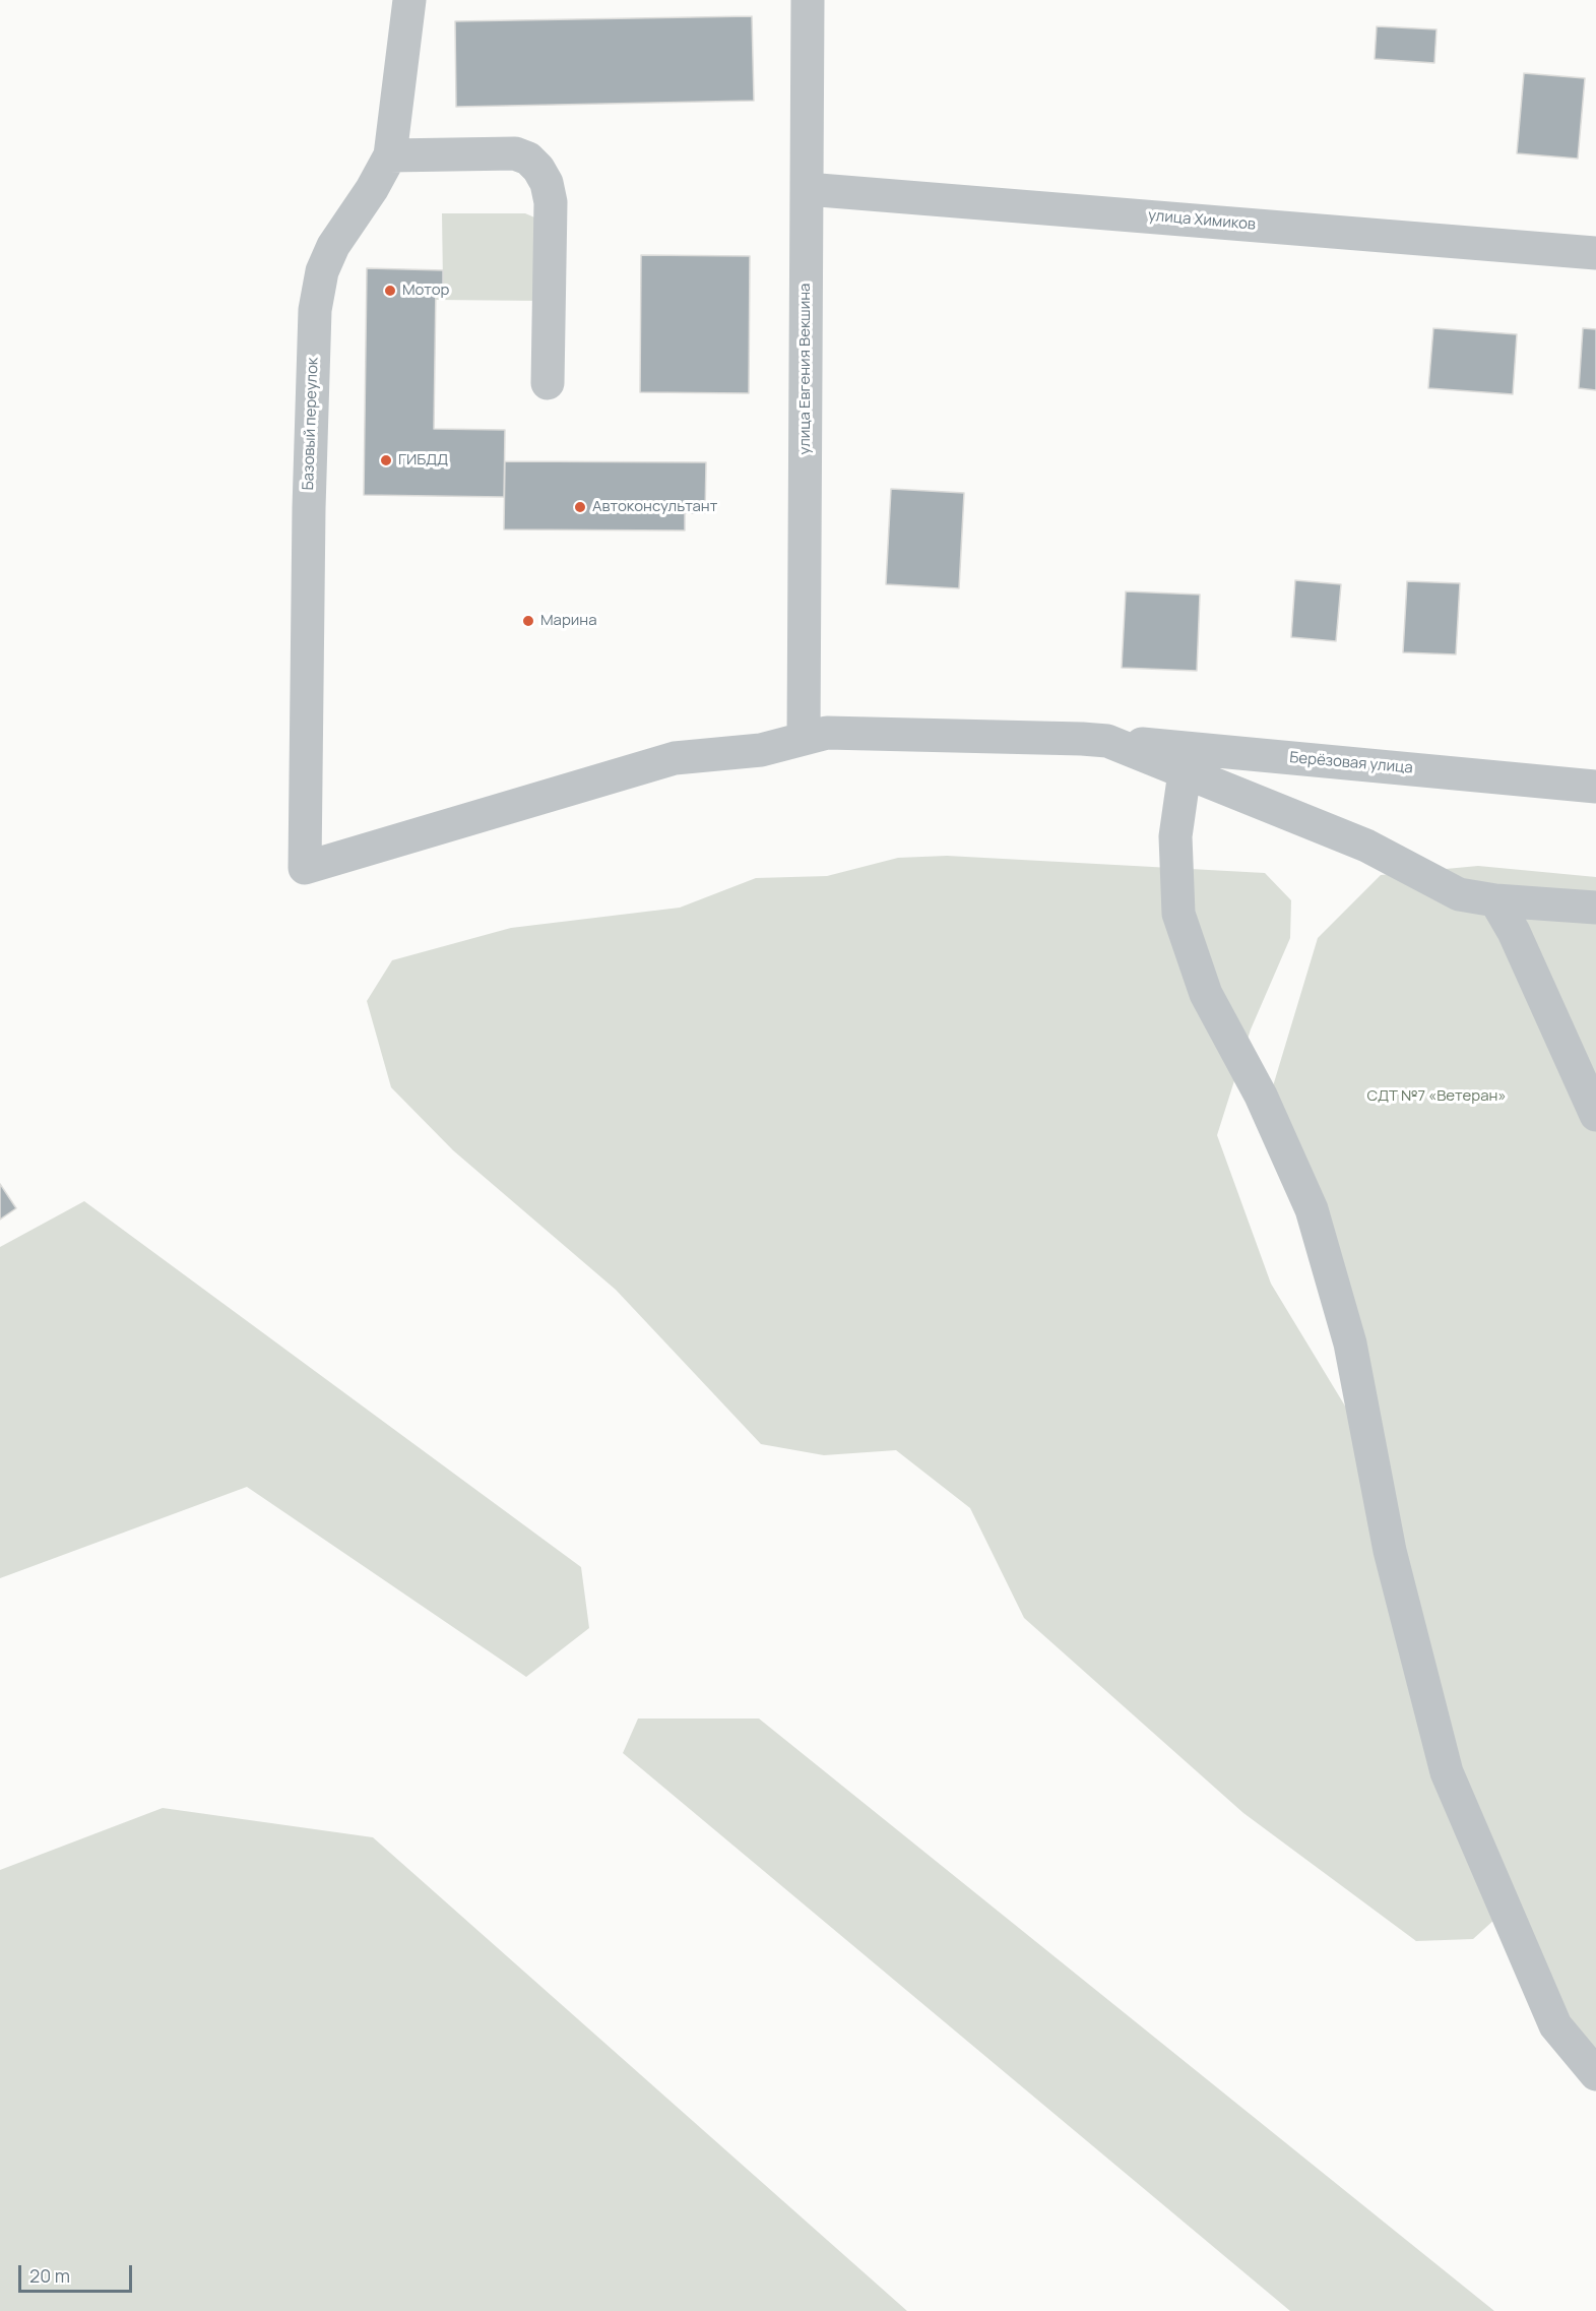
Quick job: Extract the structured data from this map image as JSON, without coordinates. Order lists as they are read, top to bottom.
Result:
{
  "streets": {
    "street": [
      "улица Химиков",
      "улица Евгения Векшина",
      "Базовый переулок",
      "Берёзовая улица"
    ]
  },
  "crossings": [
    ["улица Химиков", "улица Евгения Векшина"],
    ["улица Евгения Векшина", "Берёзовая улица"],
    ["Базовый переулок", "Берёзовая улица"]
  ],
  "parks": ["СДТ №7 «Ветеран»"],
  "places": [
    "Мотор",
    "ГИБДД",
    "Автоконсультант",
    "Марина"
  ],
  "scale_bar": "20 m"
}
